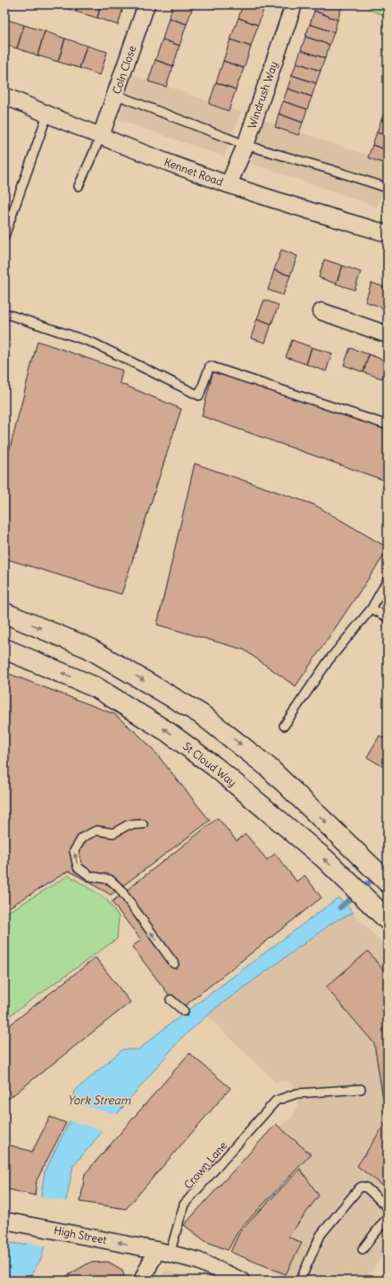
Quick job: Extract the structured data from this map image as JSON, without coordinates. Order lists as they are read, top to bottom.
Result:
{
  "streets": {
    "main road": ["St Cloud Way"],
    "street": [
      "Coln Close",
      "Windrush Way",
      "Kennet Road",
      "High Street"
    ],
    "lane": ["Crown Lane"]
  },
  "crossings": [
    ["Coln Close", "Kennet Road"],
    ["Windrush Way", "Kennet Road"],
    ["Crown Lane", "High Street"]
  ],
  "one_way": ["High Street"],
  "water": ["York Stream"]
}
